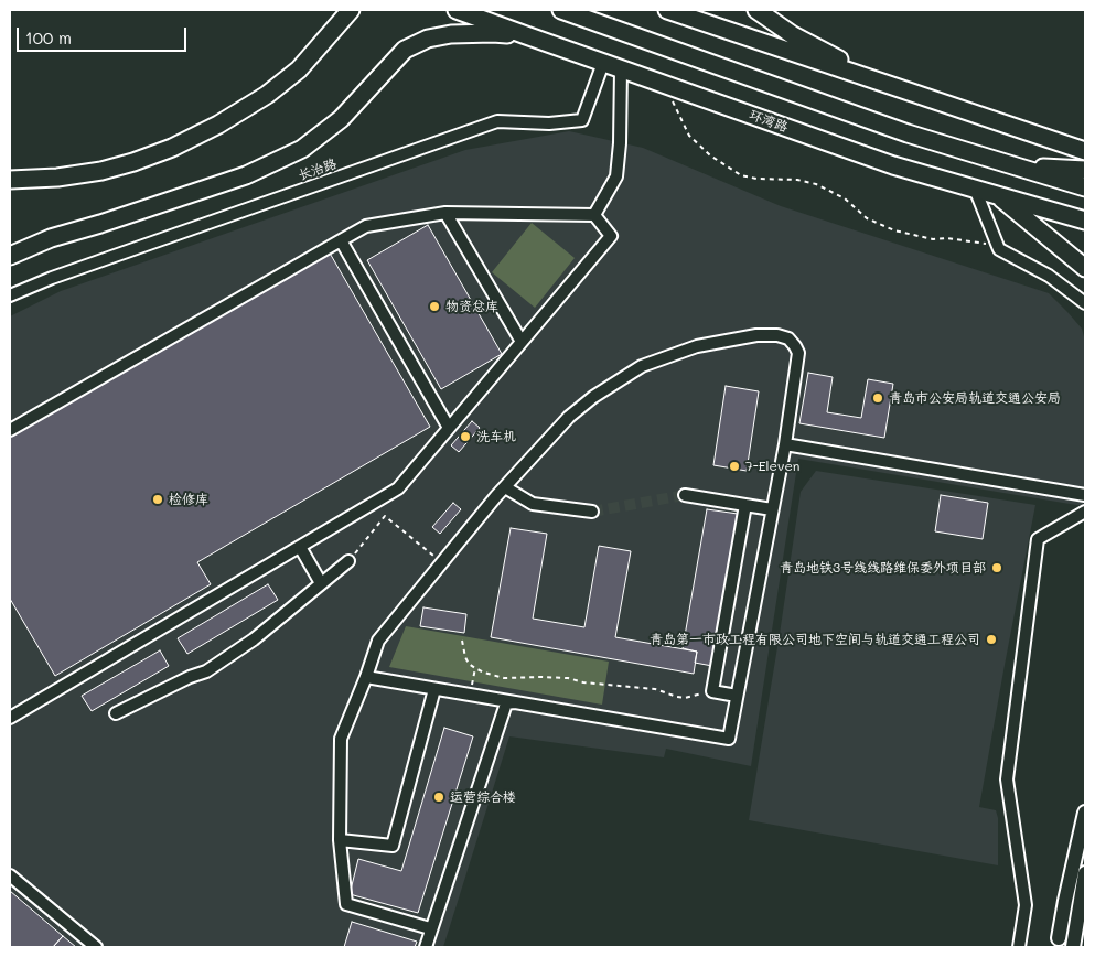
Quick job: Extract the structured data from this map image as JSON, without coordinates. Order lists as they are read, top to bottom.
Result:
{
  "streets": {
    "highway": ["环湾路"],
    "street": ["长治路"]
  },
  "crossings": [
    ["环湾路", "长治路"]
  ],
  "places": [
    "物资总库",
    "青岛市公安局轨道交通公安局",
    "洗车机",
    "7-Eleven",
    "检修库",
    "青岛地铁3号线线路维保委外项目部",
    "青岛第一市政工程有限公司地下空间与轨道交通工程公司",
    "运营综合楼"
  ],
  "scale_bar": "100 m"
}
